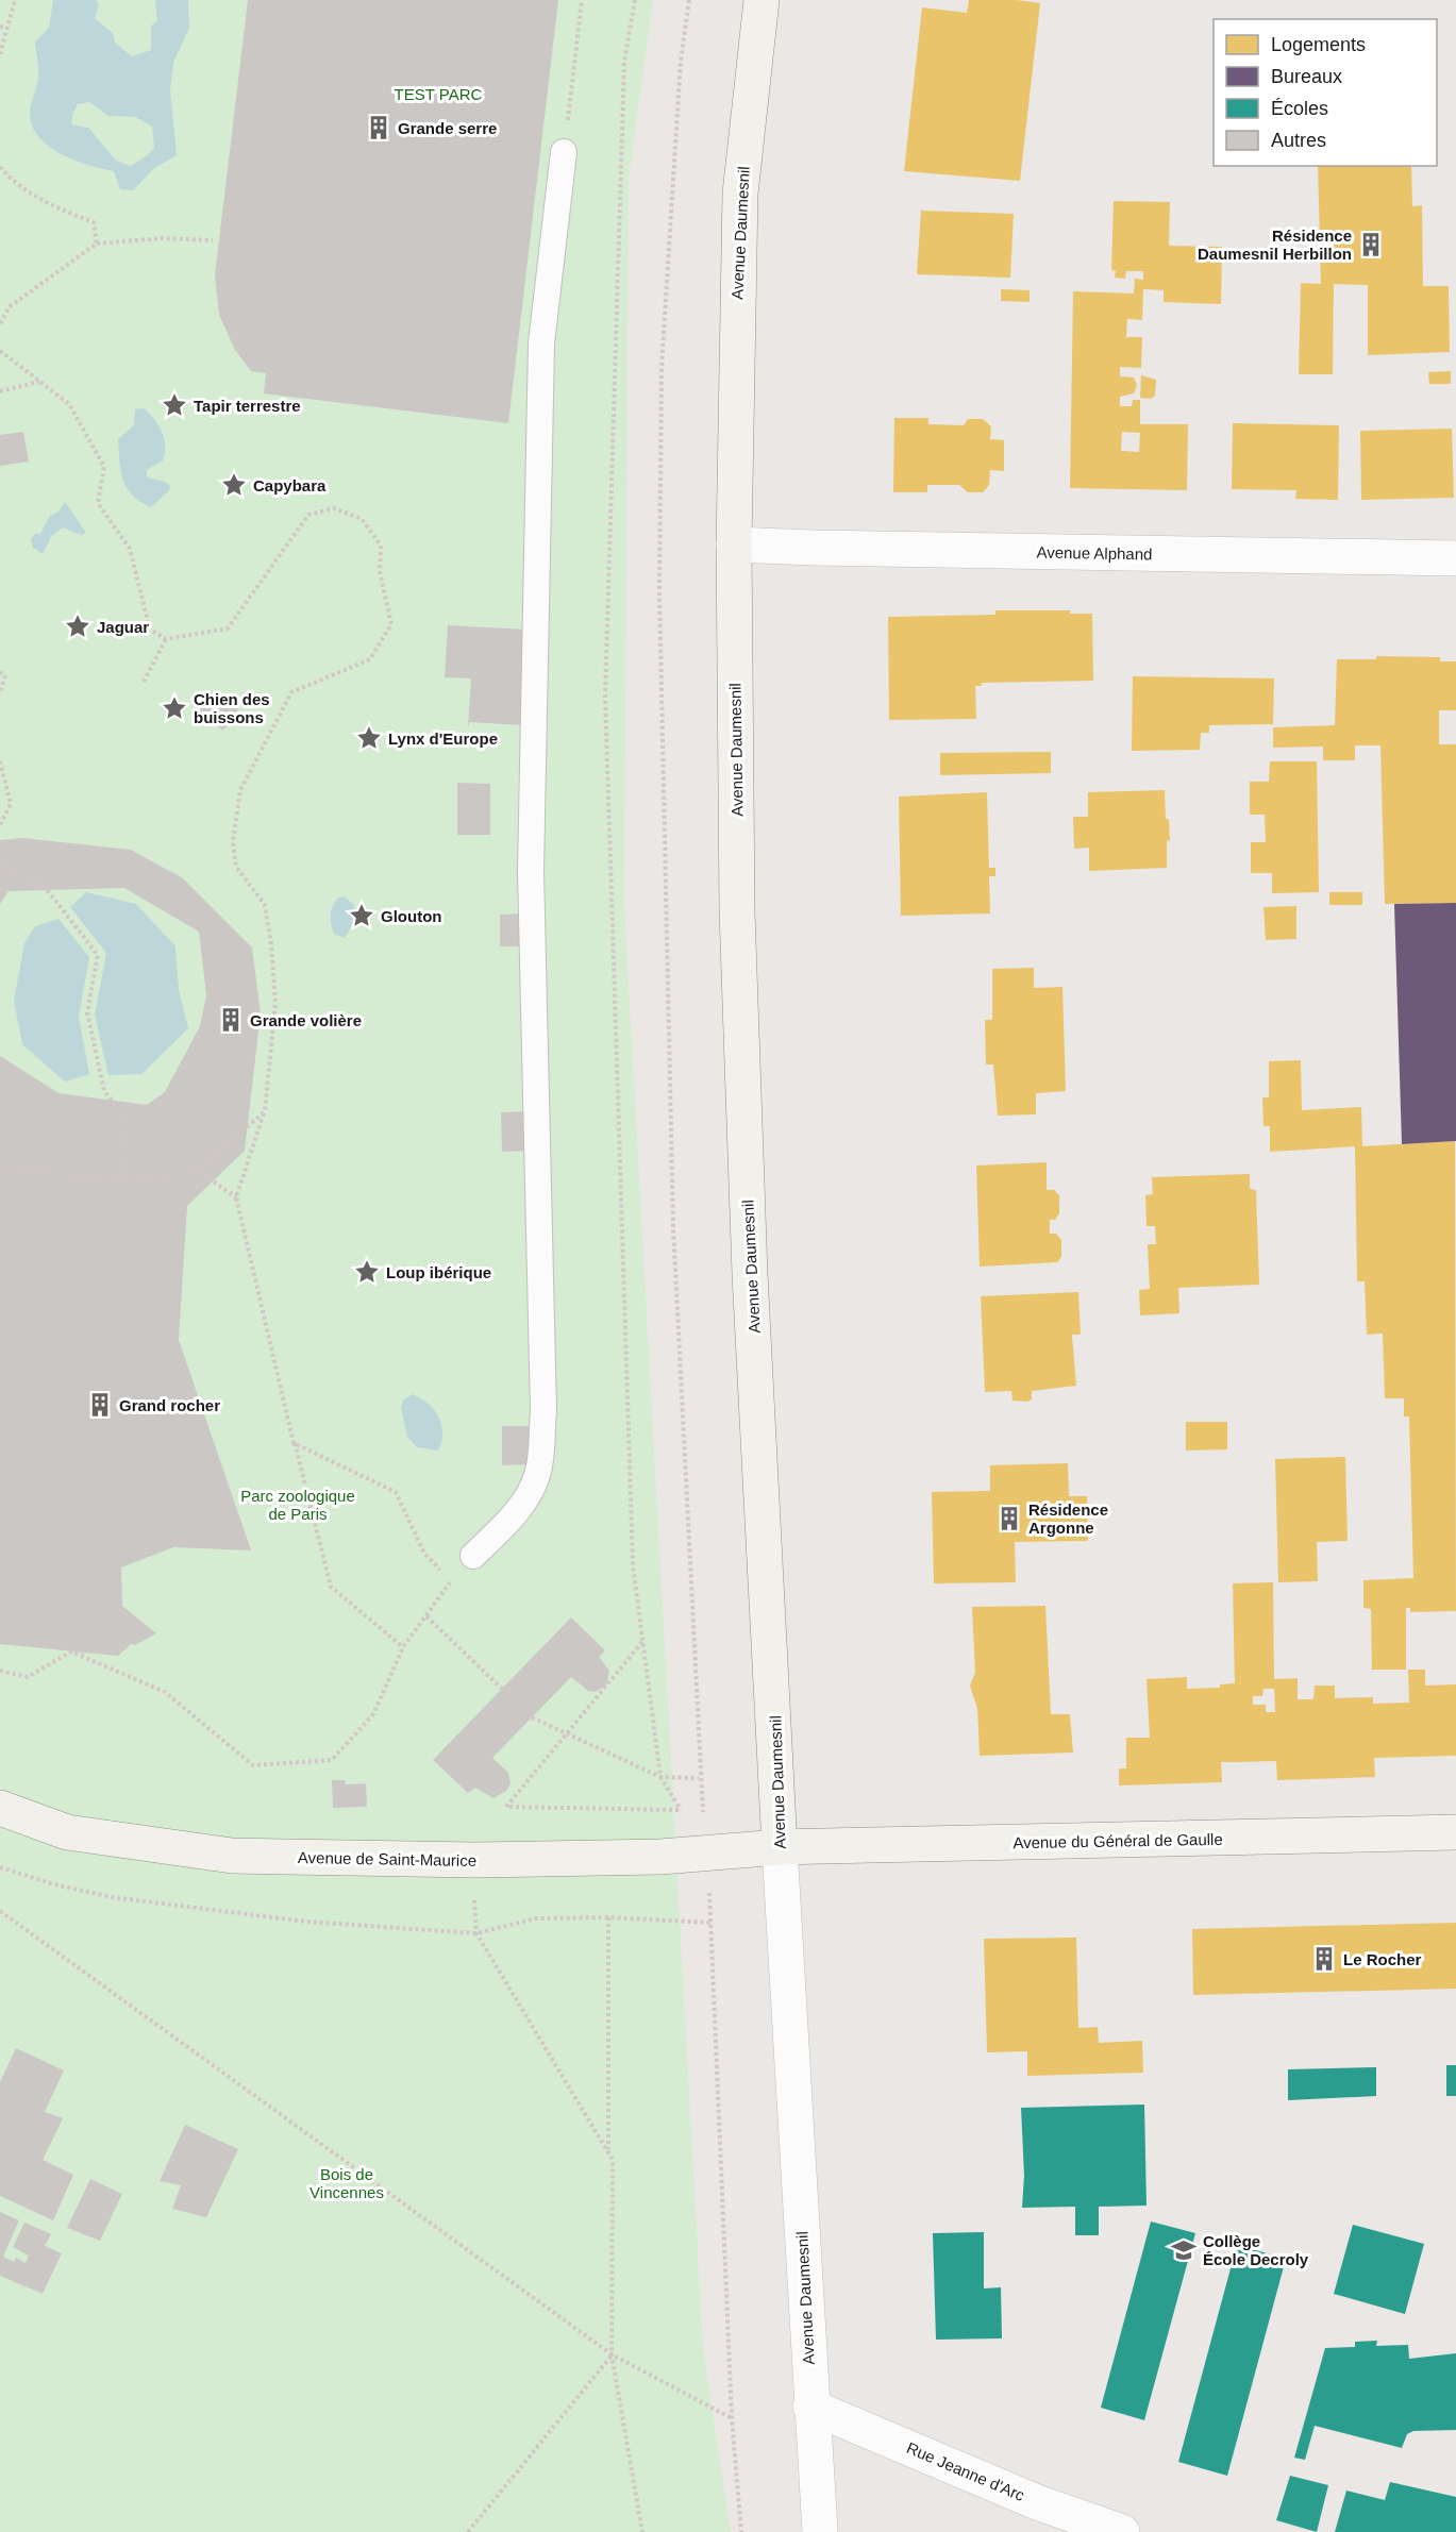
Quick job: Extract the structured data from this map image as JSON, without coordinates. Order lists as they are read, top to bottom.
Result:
{
  "streets": {
    "main road": ["Avenue Daumesnil", "Avenue du Général de Gaulle", "Avenue de Saint-Maurice"],
    "street": ["Avenue Alphand", "Rue Jeanne d'Arc"]
  },
  "crossings": [
    ["Avenue Daumesnil", "Avenue Alphand"],
    ["Avenue Daumesnil", "Avenue du Général de Gaulle"],
    ["Avenue Daumesnil", "Avenue de Saint-Maurice"],
    ["Avenue Daumesnil", "Rue Jeanne d'Arc"],
    ["Avenue du Général de Gaulle", "Avenue de Saint-Maurice"]
  ],
  "parks": ["TEST PARC", "Parc zoologique de Paris", "Bois de Vincennes"],
  "places": {
    "building": [
      "Grande serre",
      "Résidence Daumesnil Herbillon",
      "Grande volière",
      "Grand rocher",
      "Résidence Argonne",
      "Le Rocher"
    ],
    "place": [
      "Tapir terrestre",
      "Capybara",
      "Jaguar",
      "Chien des buissons",
      "Lynx d'Europe",
      "Glouton",
      "Loup ibérique"
    ],
    "school or university": ["Collège École Decroly"]
  },
  "legend": [
    "Logements",
    "Bureaux",
    "Écoles",
    "Autres"
  ]
}
